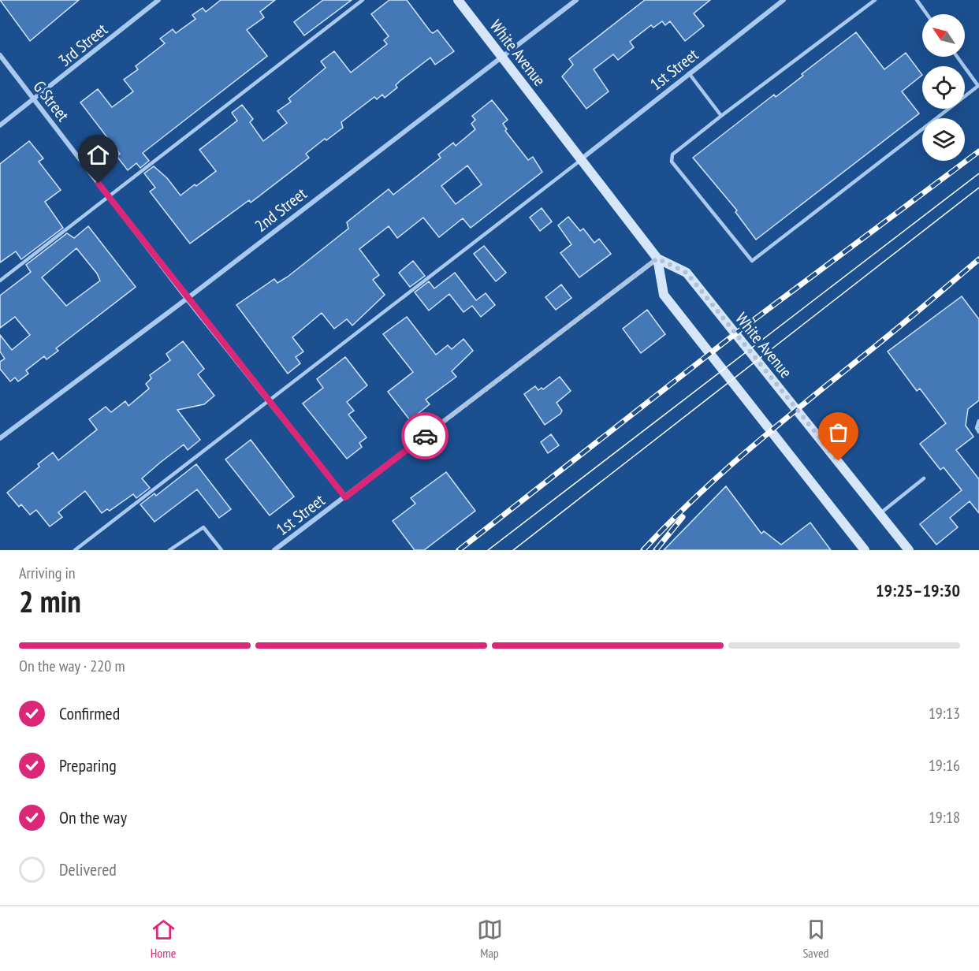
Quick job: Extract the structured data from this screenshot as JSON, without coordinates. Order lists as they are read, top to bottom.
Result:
{
  "streets": {
    "main road": ["White Avenue"],
    "street": [
      "3rd Street",
      "1st Street",
      "G Street",
      "2nd Street"
    ]
  },
  "crossings": [
    ["3rd Street", "G Street"],
    ["White Avenue", "1st Street"],
    ["White Avenue", "2nd Street"],
    ["1st Street", "G Street"],
    ["G Street", "2nd Street"]
  ],
  "north": "top left",
  "page": {
    "heading": ["2 min", "Arriving in", "19:25–19:30"],
    "bar": "On the way · 220 m",
    "list": [
      ["Confirmed", "19:13"],
      ["Preparing", "19:16"],
      ["On the way", "19:18"],
      "Delivered"
    ],
    "tabs": ["Home", "Map", "Saved"]
  }
}
